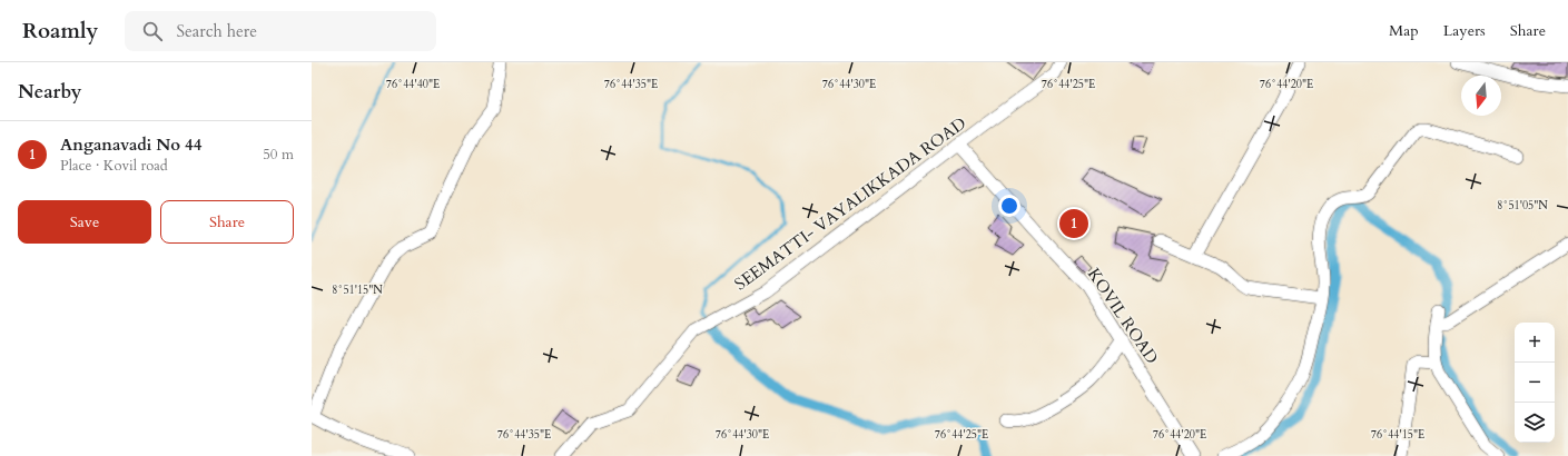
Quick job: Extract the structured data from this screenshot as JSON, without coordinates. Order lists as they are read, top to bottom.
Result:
{
  "streets": {
    "street": ["SEEMATTI- VAYALIKKADA ROAD", "KOVIL ROAD"]
  },
  "crossings": [
    ["SEEMATTI- VAYALIKKADA ROAD", "KOVIL ROAD"]
  ],
  "north": "bottom",
  "page": {
    "header": "Roamly",
    "search": "Search here",
    "nav": ["Map", "Layers", "Share"],
    "heading": "Nearby",
    "list": [
      {
        "mark": "1",
        "name": "Anganavadi No 44",
        "note": "Place · Kovil road",
        "value": "50 m"
      }
    ],
    "buttons": ["Save", "Share"],
    "pins": "1",
    "map_buttons": ["+", "−"]
  },
  "coordinates": [
    "76°44'40\"E",
    "76°44'35\"E",
    "76°44'30\"E",
    "76°44'25\"E",
    "76°44'20\"E",
    "8°51'05\"N",
    "8°51'15\"N",
    "76°44'15\"E"
  ]
}
